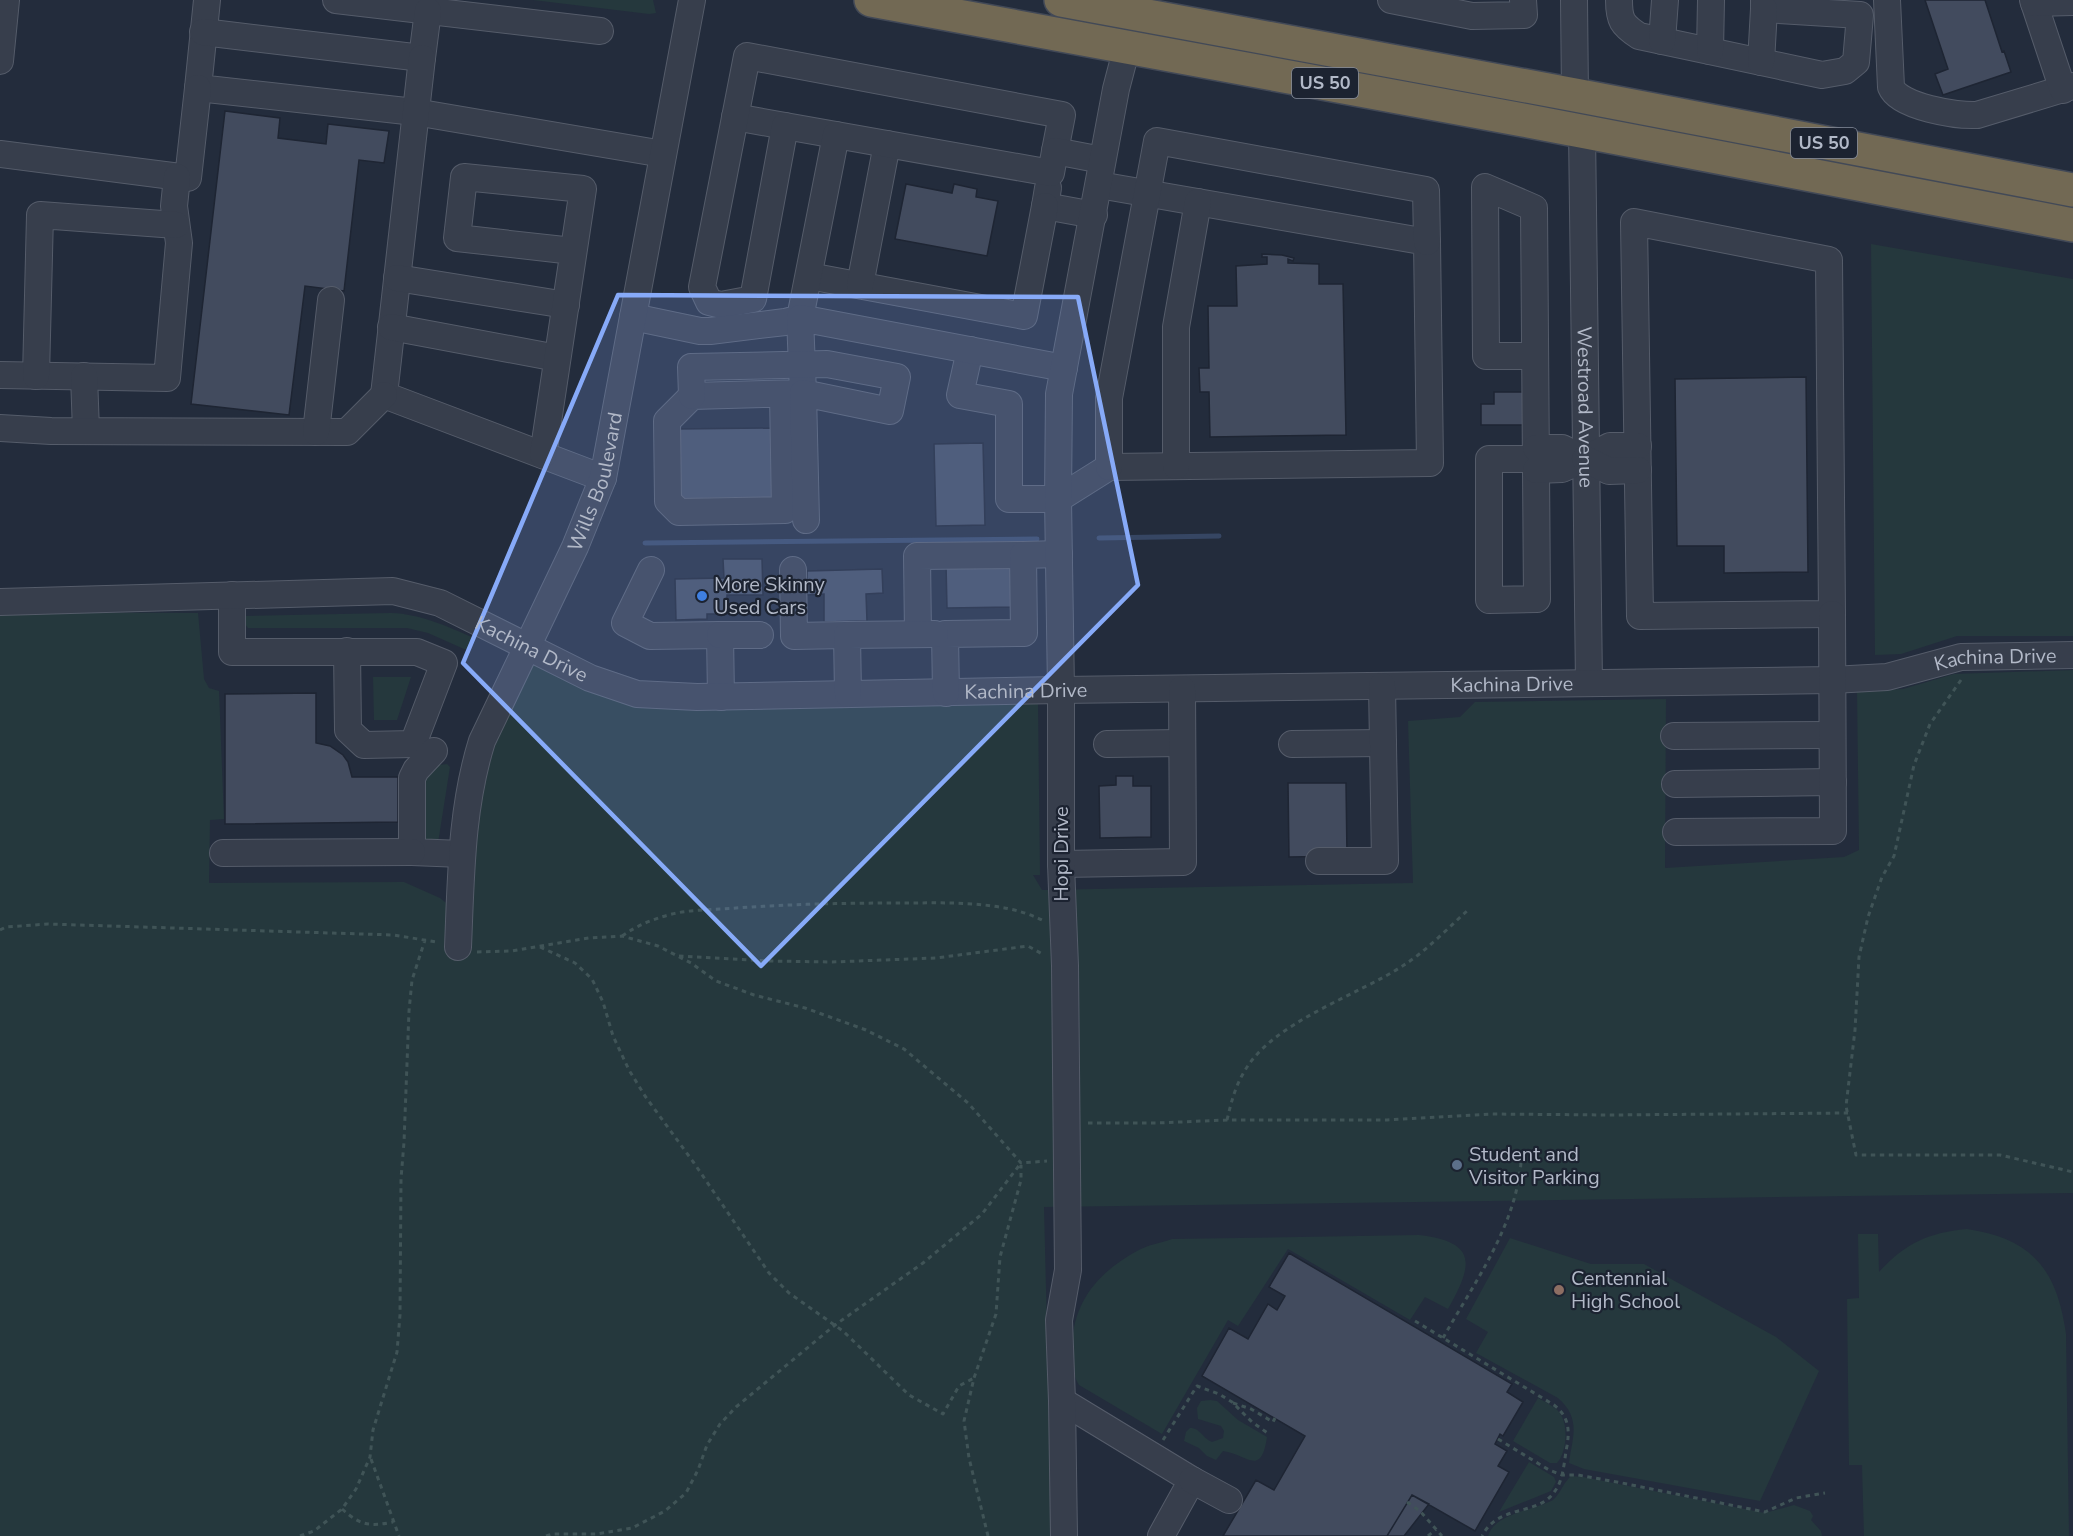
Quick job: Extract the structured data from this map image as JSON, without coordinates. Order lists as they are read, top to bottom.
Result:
{
  "streets": {
    "highway": ["US 50"],
    "street": [
      "Westroad Avenue",
      "Wills Boulevard",
      "Kachina Drive",
      "Hopi Drive"
    ]
  },
  "crossings": [
    ["US 50", "Westroad Avenue"],
    ["US 50", "Hopi Drive"],
    ["Westroad Avenue", "Kachina Drive"],
    ["Wills Boulevard", "Kachina Drive"],
    ["Kachina Drive", "Hopi Drive"]
  ],
  "places": ["More Skinny Used Cars", "Student and Visitor Parking", "Centennial High School"]
}
